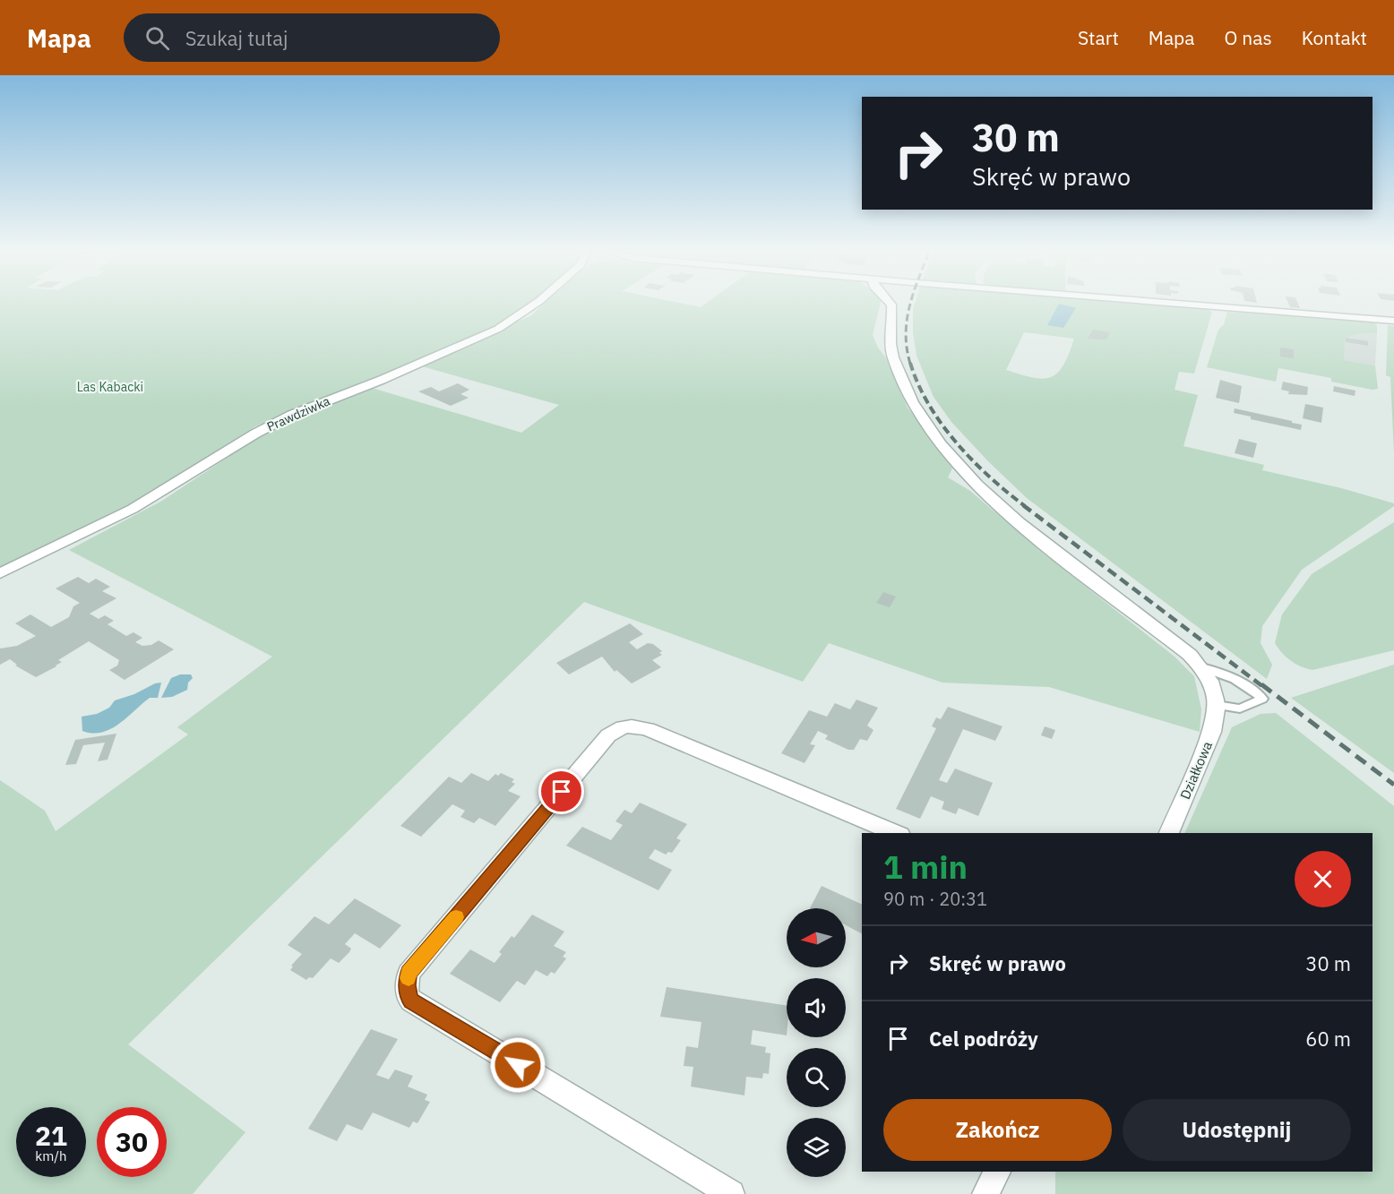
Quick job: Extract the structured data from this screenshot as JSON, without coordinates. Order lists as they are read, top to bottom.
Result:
{
  "streets": {
    "street": ["Prawdziwka", "Działkowa"]
  },
  "parks": ["Las Kabacki"],
  "north": "left",
  "page": {
    "header": "Mapa",
    "search": "Szukaj tutaj",
    "nav": [
      "Start",
      "Mapa",
      "O nas",
      "Kontakt"
    ],
    "turn": ["30 m", "Skręć w prawo"],
    "heading": ["1 min", "90 m · 20:31"],
    "list": [
      {
        "name": "Skręć w prawo",
        "value": "30 m"
      },
      {
        "name": "Cel podróży",
        "value": "60 m"
      }
    ],
    "buttons": ["Zakończ", "Udostępnij"],
    "speed": "21 km/h",
    "limit": "30"
  }
}
